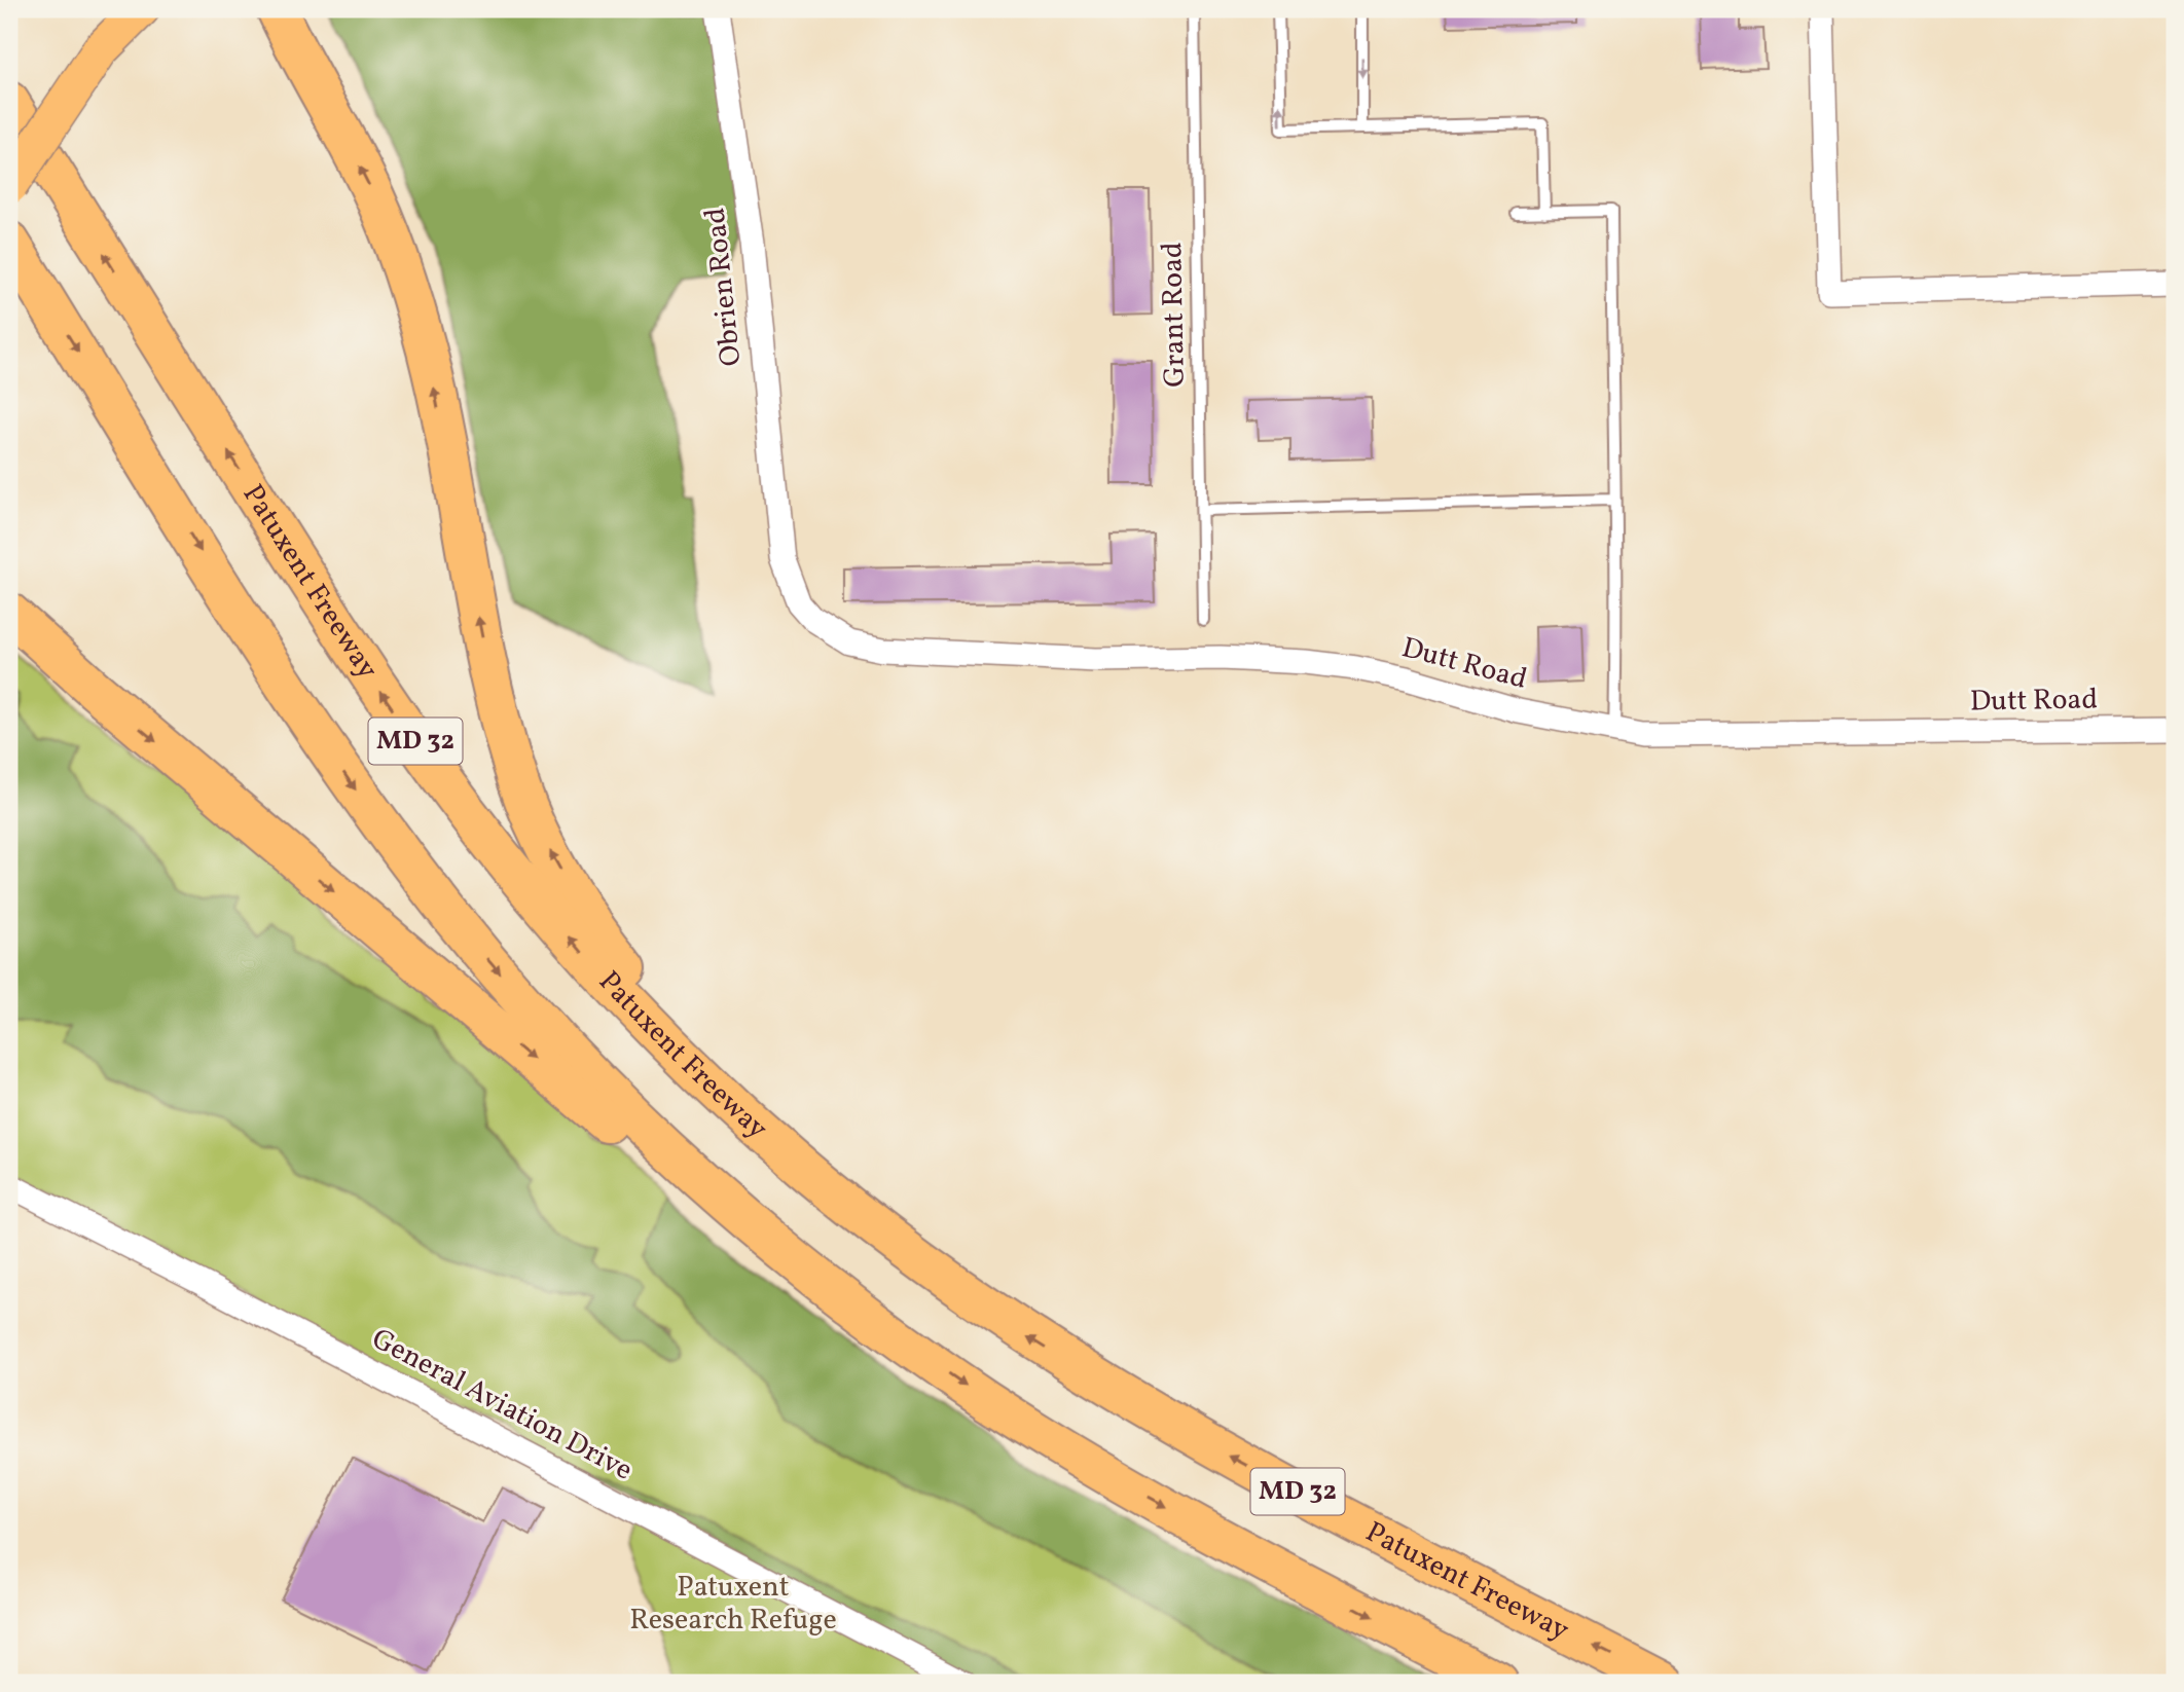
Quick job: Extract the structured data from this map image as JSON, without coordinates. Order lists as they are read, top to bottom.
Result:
{
  "streets": {
    "highway": ["Patuxent Freeway", "MD 32"],
    "street": ["Obrien Road", "Dutt Road", "General Aviation Drive"],
    "lane": ["Grant Road"]
  },
  "crossings": [
    ["Obrien Road", "Dutt Road"]
  ],
  "parks": ["Patuxent Research Refuge"]
}
